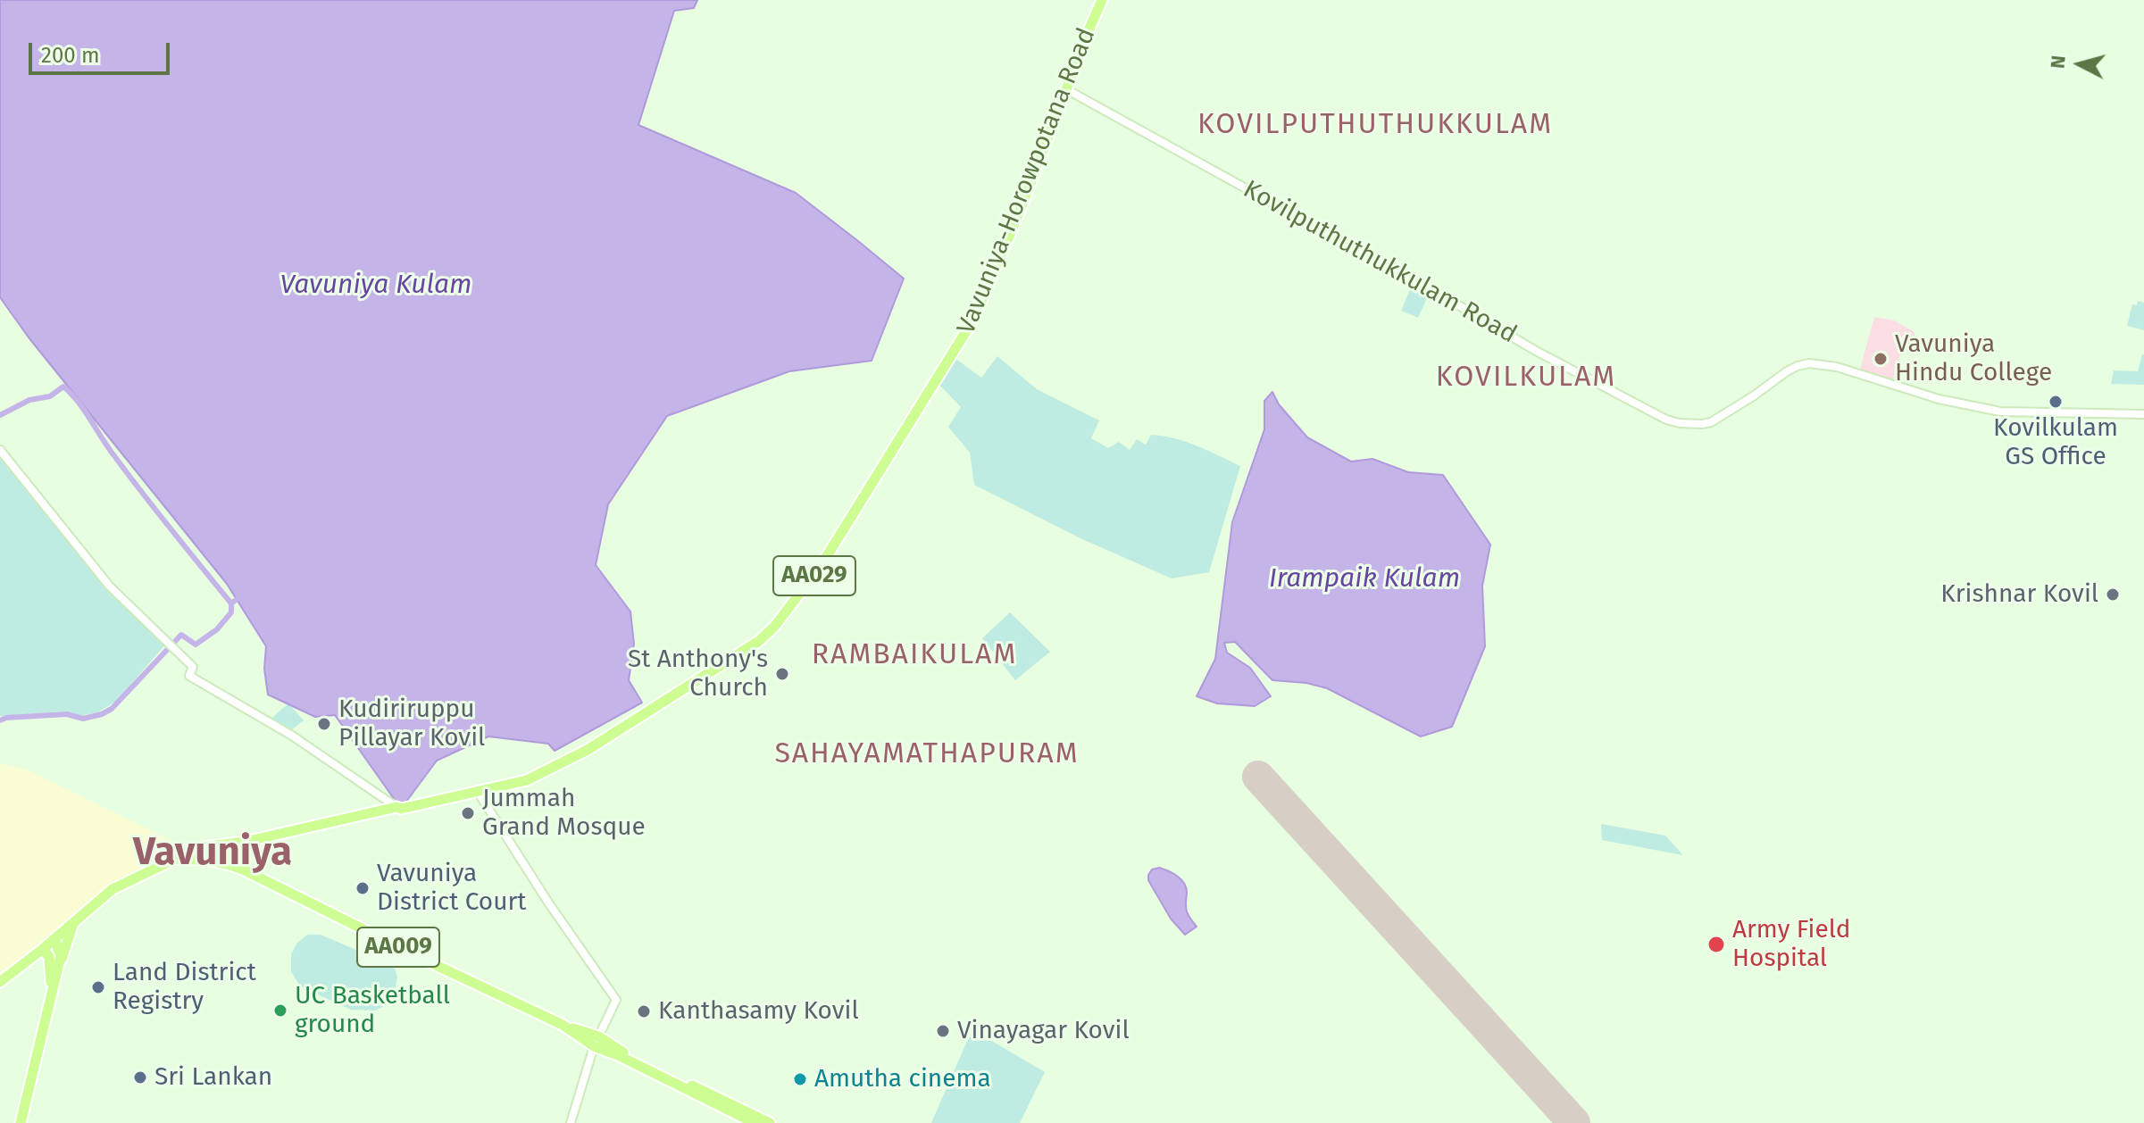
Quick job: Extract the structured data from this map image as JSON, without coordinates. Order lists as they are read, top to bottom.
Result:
{
  "streets": {
    "highway": ["Vavuniya-Horowpotana Road", "AA029", "AA009"],
    "street": ["Kovilputhuthukkulam Road"]
  },
  "crossings": [
    ["Vavuniya-Horowpotana Road", "Kovilputhuthukkulam Road"],
    ["Vavuniya-Horowpotana Road", "AA009"]
  ],
  "districts": [
    "KOVILPUTHUTHUKKULAM",
    "KOVILKULAM",
    "RAMBAIKULAM",
    "SAHAYAMATHAPURAM",
    "Vavuniya"
  ],
  "water": ["Vavuniya Kulam", "Irampaik Kulam"],
  "places": [
    "Vavuniya Hindu College",
    "Kovilkulam GS Office",
    "Krishnar Kovil",
    "St Anthony's Church",
    "Kudiriruppu Pillayar Kovil",
    "Jummah Grand Mosque",
    "Vavuniya District Court",
    "Army Field Hospital",
    "Land District Registry",
    "UC Basketball ground",
    "Kanthasamy Kovil",
    "Vinayagar Kovil",
    "Sri Lankan",
    "Amutha cinema"
  ],
  "scale_bar": "200 m",
  "north": "left"
}
